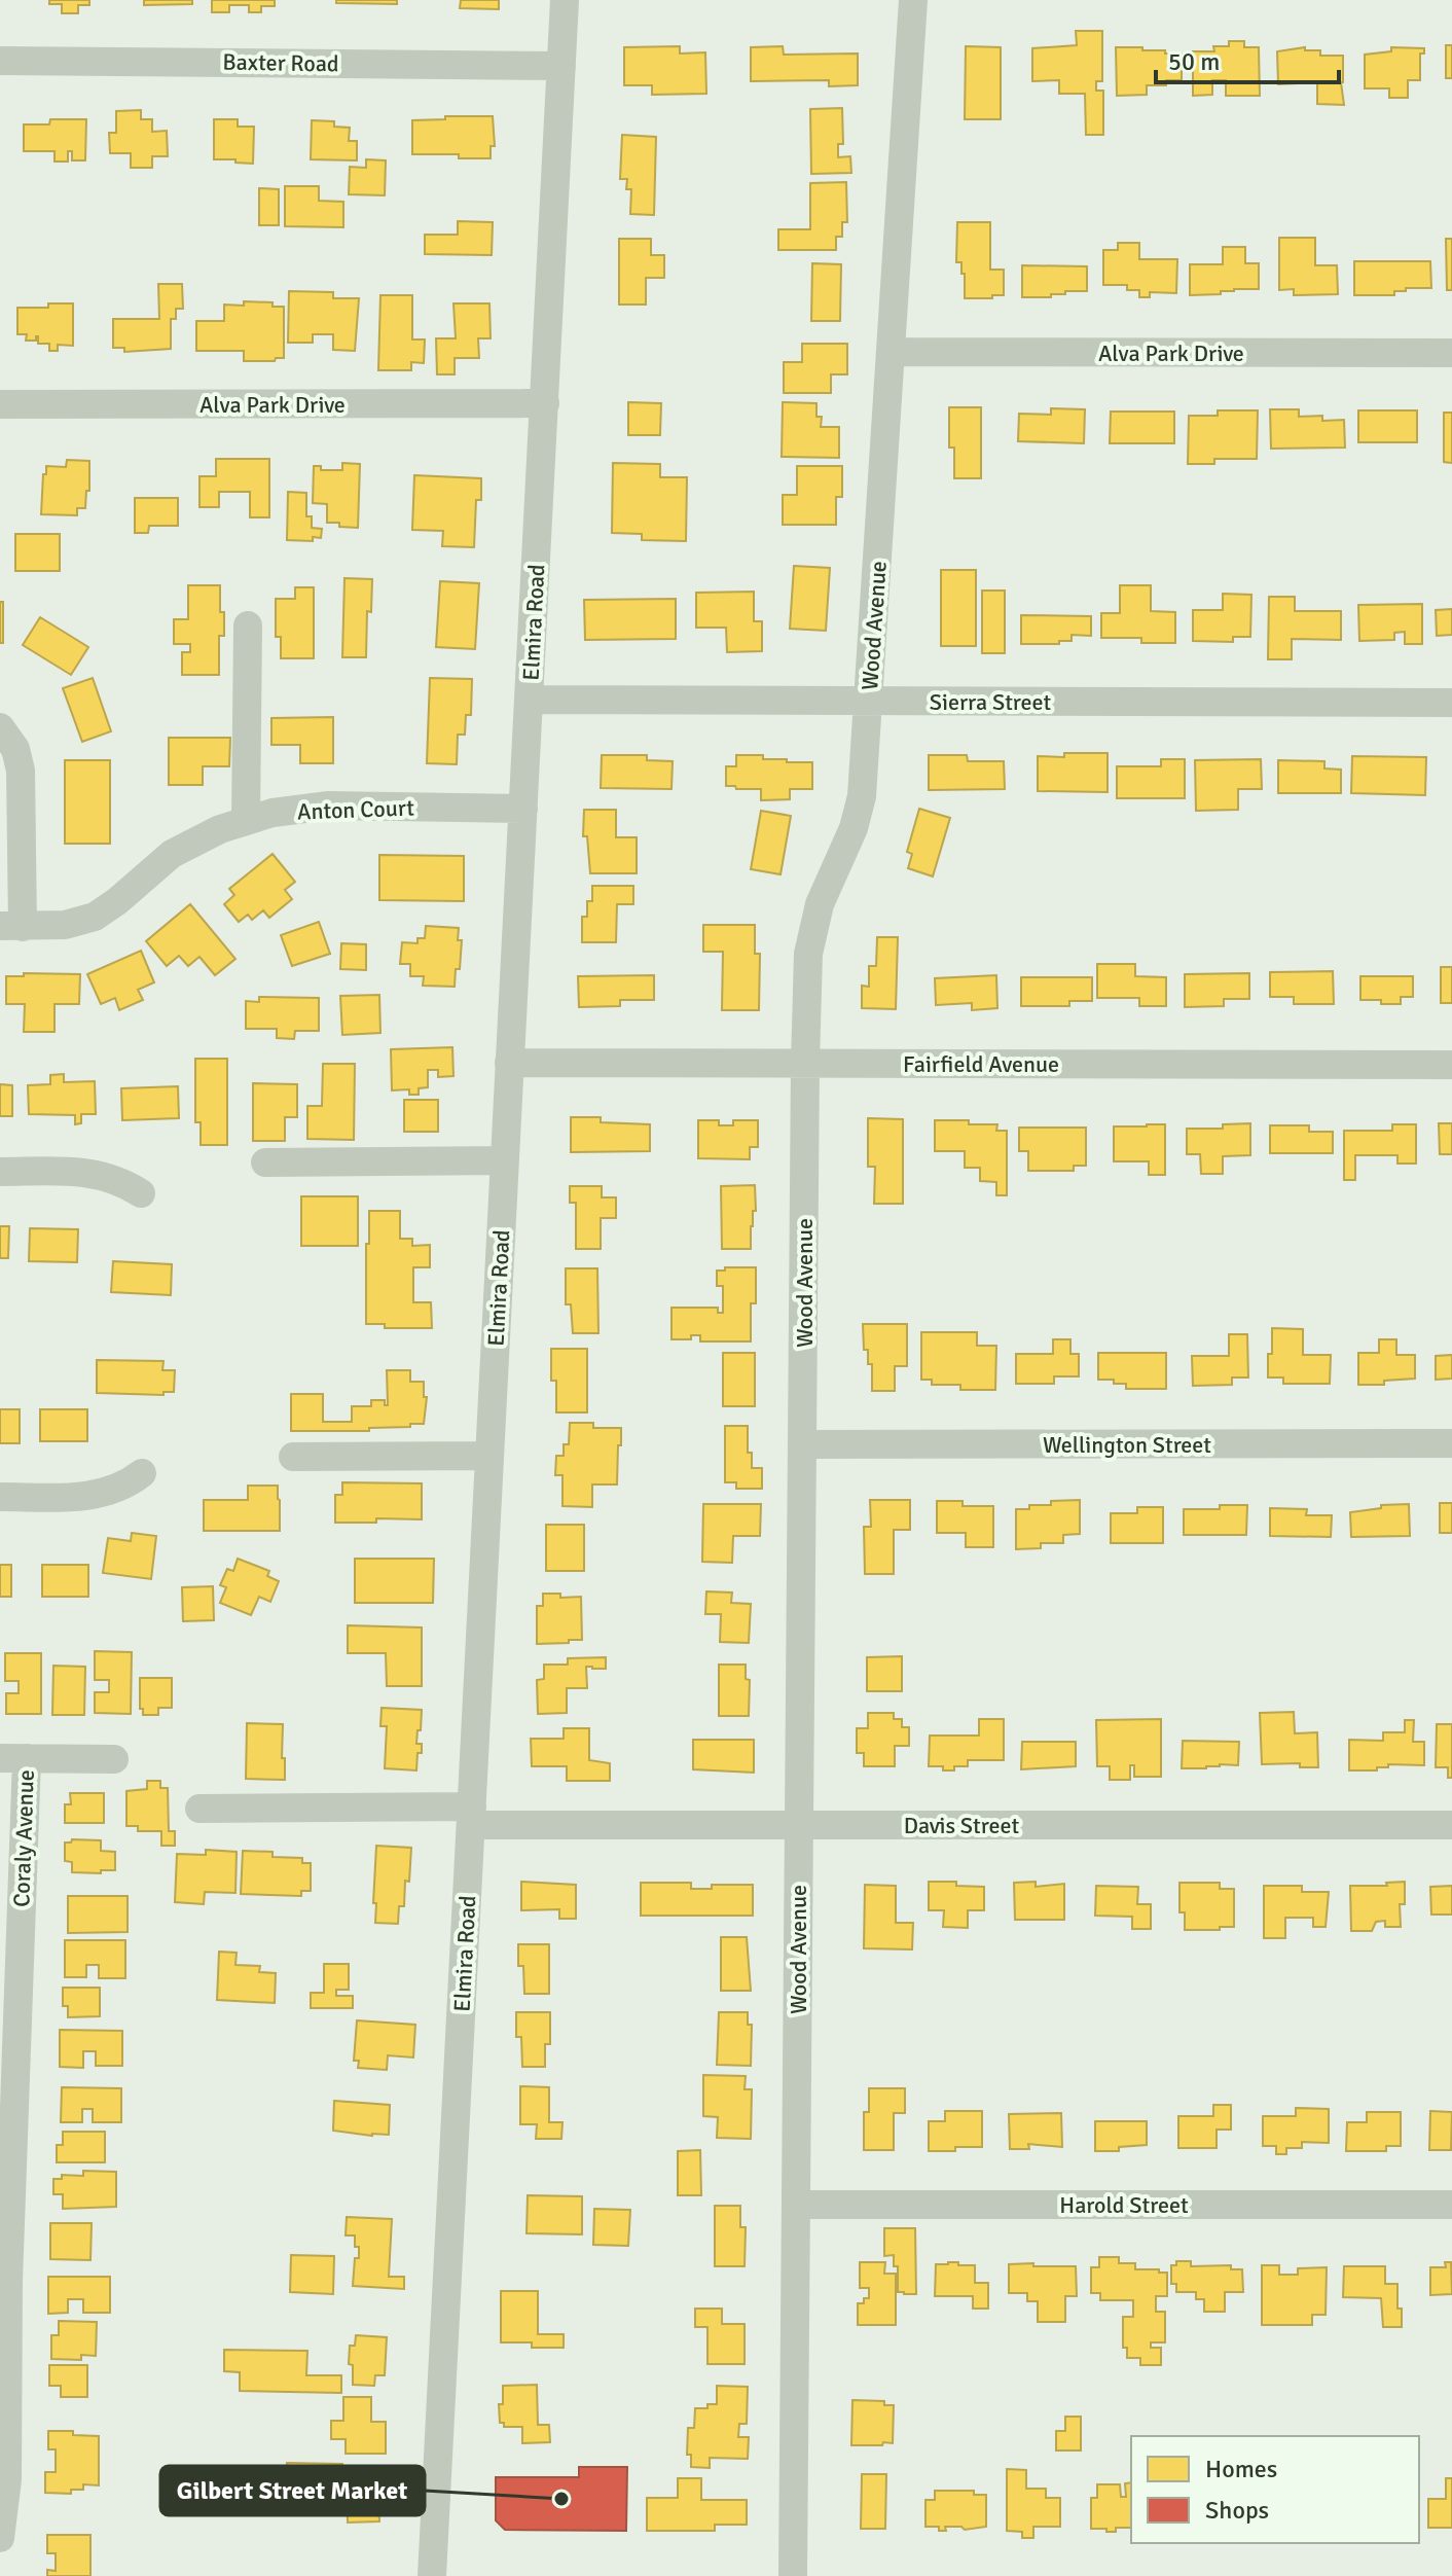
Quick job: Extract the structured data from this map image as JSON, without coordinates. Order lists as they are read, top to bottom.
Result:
{
  "streets": {
    "street": [
      "Baxter Road",
      "Alva Park Drive",
      "Elmira Road",
      "Wood Avenue",
      "Sierra Street",
      "Anton Court",
      "Fairfield Avenue",
      "Wellington Street",
      "Davis Street",
      "Coraly Avenue",
      "Harold Street"
    ]
  },
  "crossings": [
    ["Baxter Road", "Elmira Road"],
    ["Alva Park Drive", "Elmira Road"],
    ["Alva Park Drive", "Wood Avenue"],
    ["Elmira Road", "Sierra Street"],
    ["Elmira Road", "Anton Court"],
    ["Elmira Road", "Fairfield Avenue"],
    ["Elmira Road", "Davis Street"],
    ["Wood Avenue", "Sierra Street"],
    ["Wood Avenue", "Fairfield Avenue"],
    ["Wood Avenue", "Wellington Street"],
    ["Wood Avenue", "Davis Street"],
    ["Wood Avenue", "Harold Street"]
  ],
  "places": ["Gilbert Street Market"],
  "legend": ["Homes", "Shops"],
  "scale_bar": "50 m"
}
